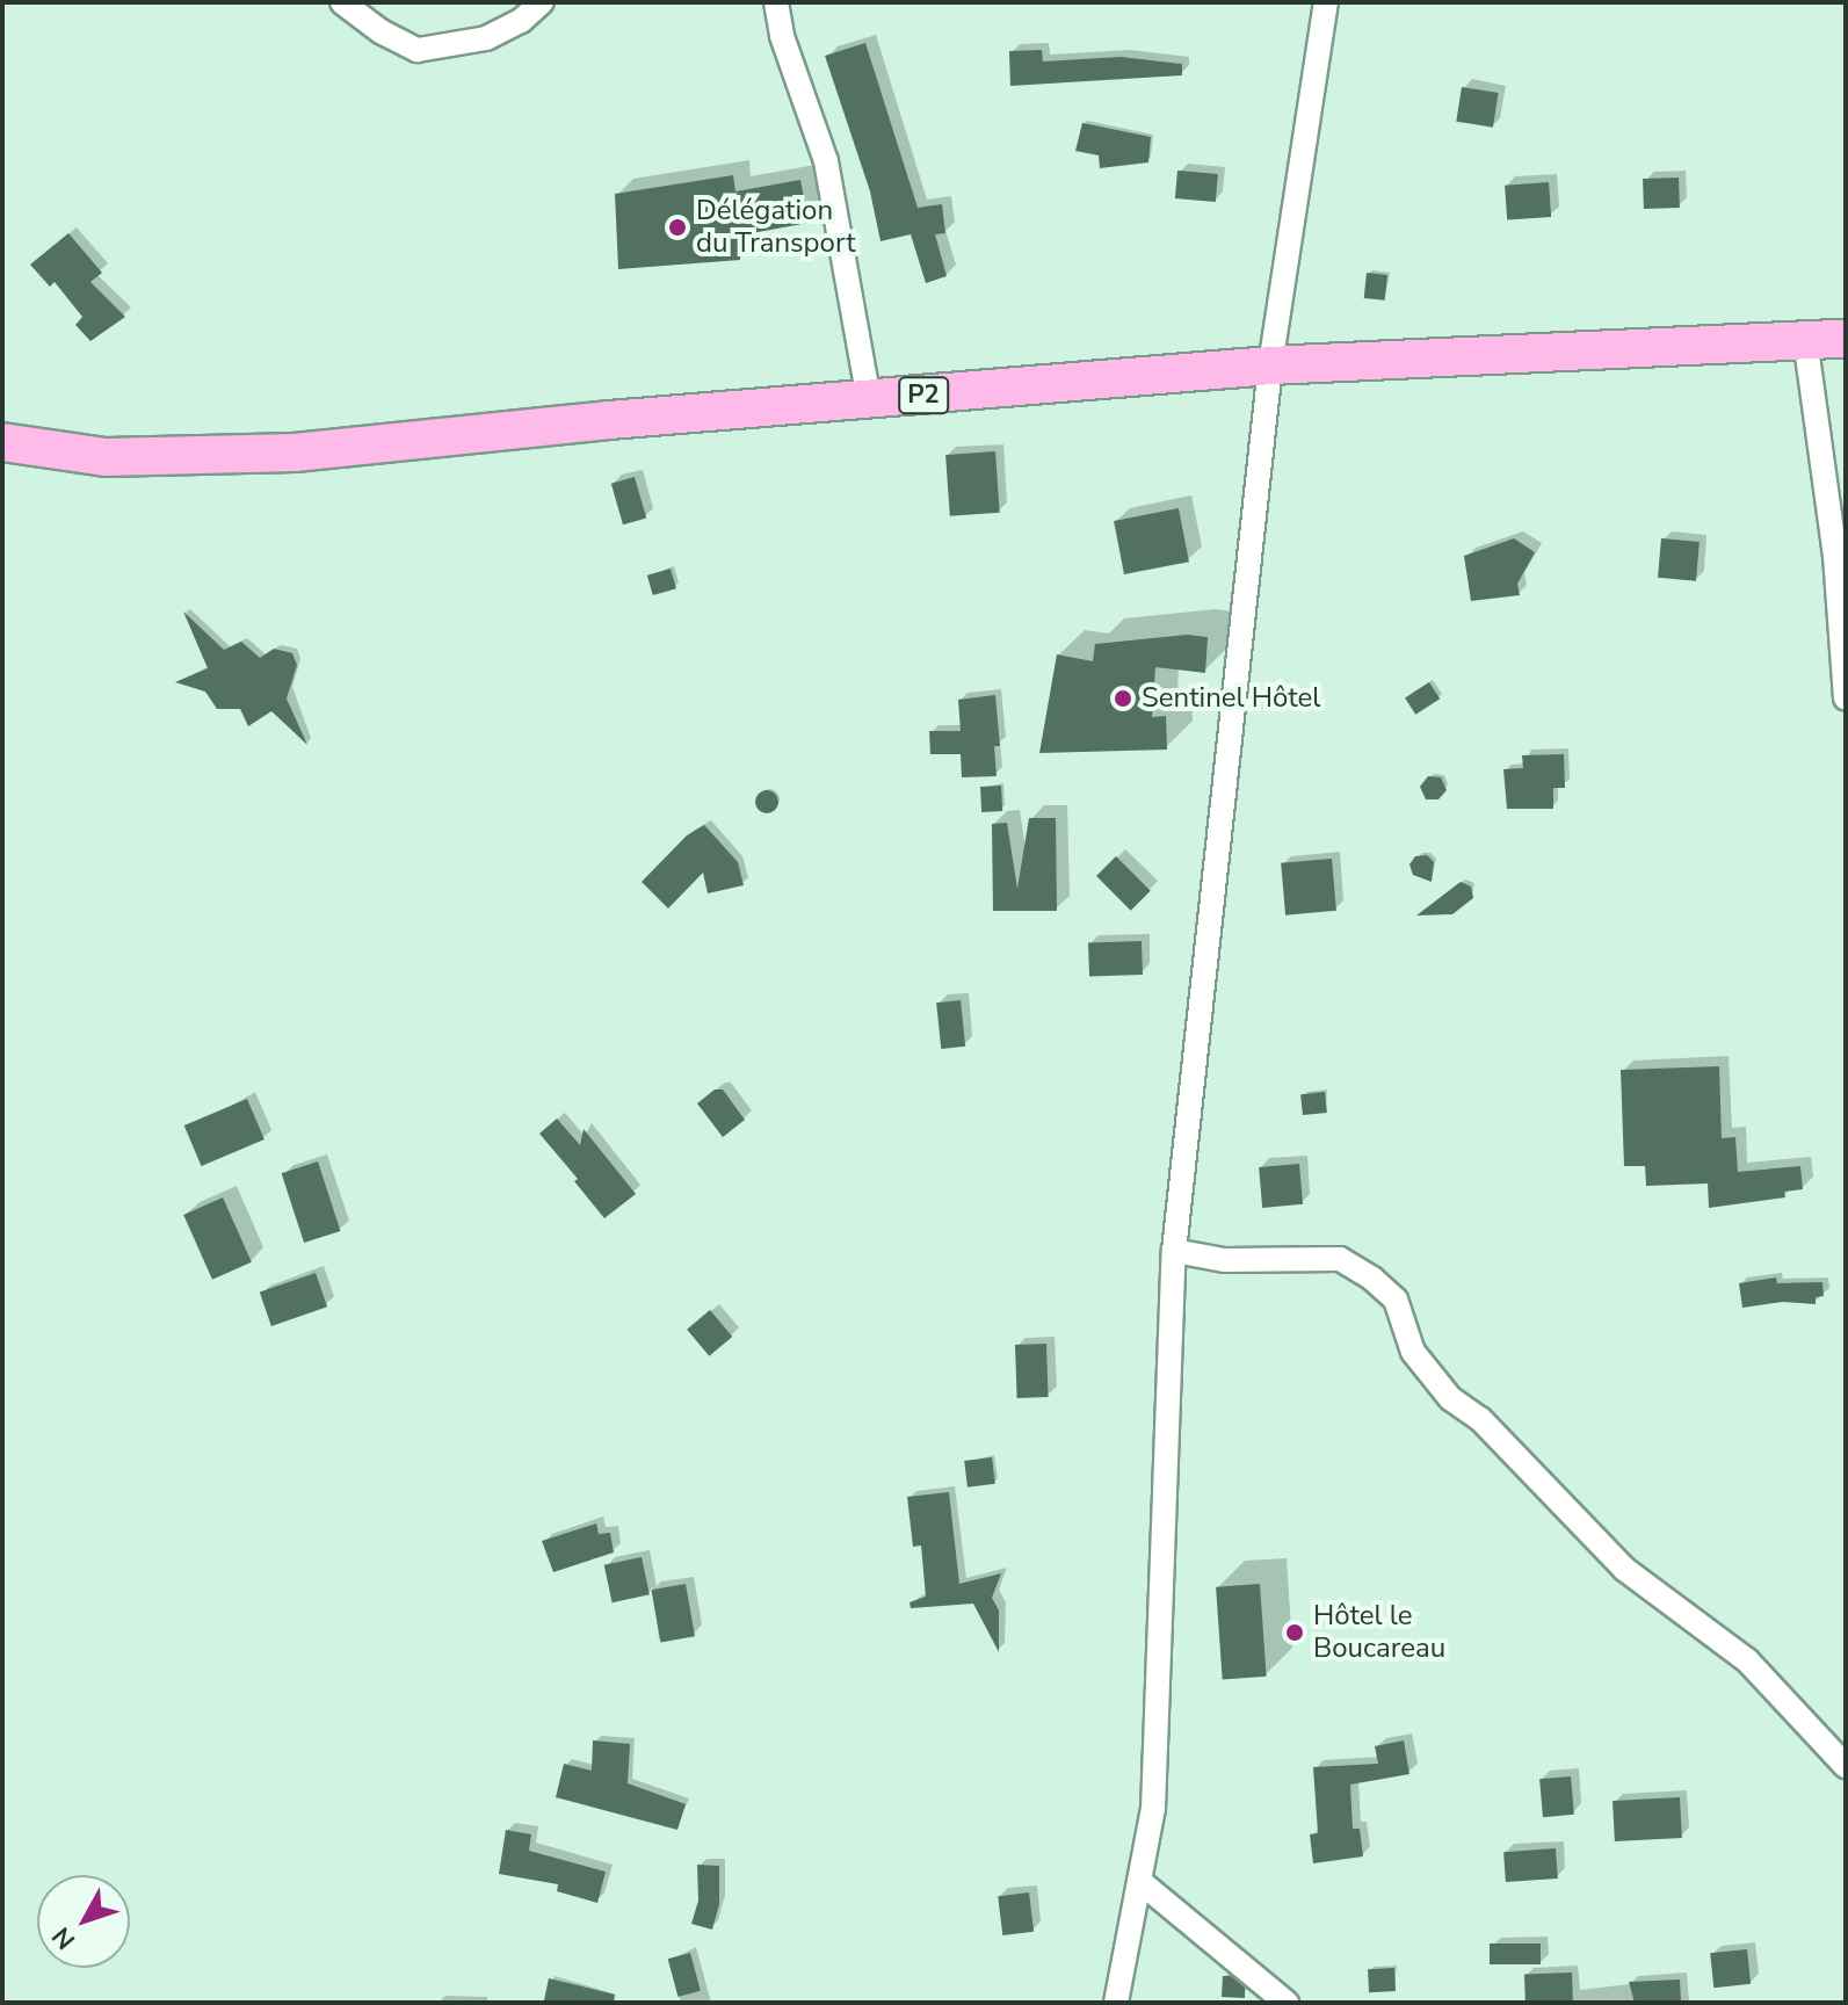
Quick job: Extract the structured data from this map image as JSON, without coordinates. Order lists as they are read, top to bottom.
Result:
{
  "streets": {
    "main road": ["P2"]
  },
  "places": ["Délégation du Transport", "Sentinel Hôtel", "Hôtel le Boucareau"],
  "north": "bottom left"
}
